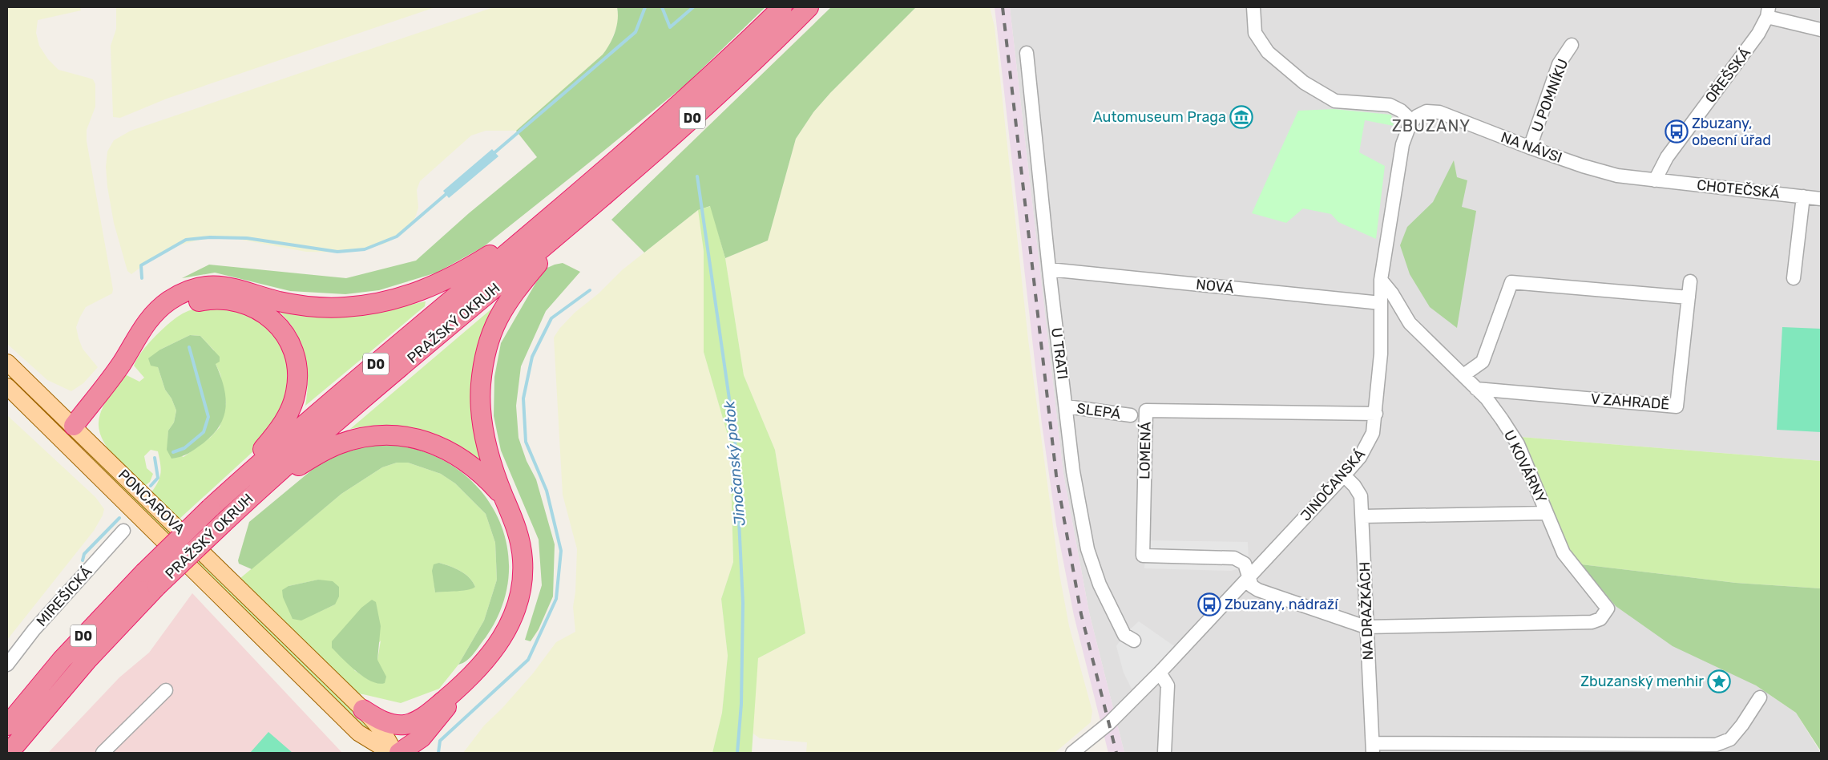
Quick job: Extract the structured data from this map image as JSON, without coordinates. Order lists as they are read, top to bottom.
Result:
{
  "streets": {
    "highway": ["D0", "PRAŽSKÝ OKRUH"],
    "main road": ["PONCAROVA"],
    "street": [
      "OŘEŠSKÁ",
      "U POMNÍKU",
      "NA NÁVSI",
      "CHOTEČSKÁ",
      "NOVÁ",
      "U TRATI",
      "V ZAHRADĚ",
      "SLEPÁ",
      "LOMENÁ",
      "U KOVÁRNY",
      "JINOČANSKÁ",
      "MIREŠICKÁ",
      "NA DRAŽKÁCH"
    ]
  },
  "crossings": [
    ["OŘEŠSKÁ", "NA NÁVSI"],
    ["OŘEŠSKÁ", "CHOTEČSKÁ"],
    ["U POMNÍKU", "NA NÁVSI"],
    ["NA NÁVSI", "CHOTEČSKÁ"],
    ["NA NÁVSI", "JINOČANSKÁ"],
    ["NOVÁ", "U TRATI"],
    ["NOVÁ", "JINOČANSKÁ"],
    ["U TRATI", "SLEPÁ"],
    ["V ZAHRADĚ", "U KOVÁRNY"],
    ["LOMENÁ", "JINOČANSKÁ"],
    ["U KOVÁRNY", "JINOČANSKÁ"],
    ["U KOVÁRNY", "NA DRAŽKÁCH"],
    ["JINOČANSKÁ", "NA DRAŽKÁCH"]
  ],
  "districts": ["ZBUZANY"],
  "water": ["Jinočanský potok"],
  "places": {
    "museum": ["Automuseum Praga"],
    "bus stop": ["Zbuzany, obecní úřad", "Zbuzany, nádraží"],
    "place": ["Zbuzanský menhir"]
  }
}
